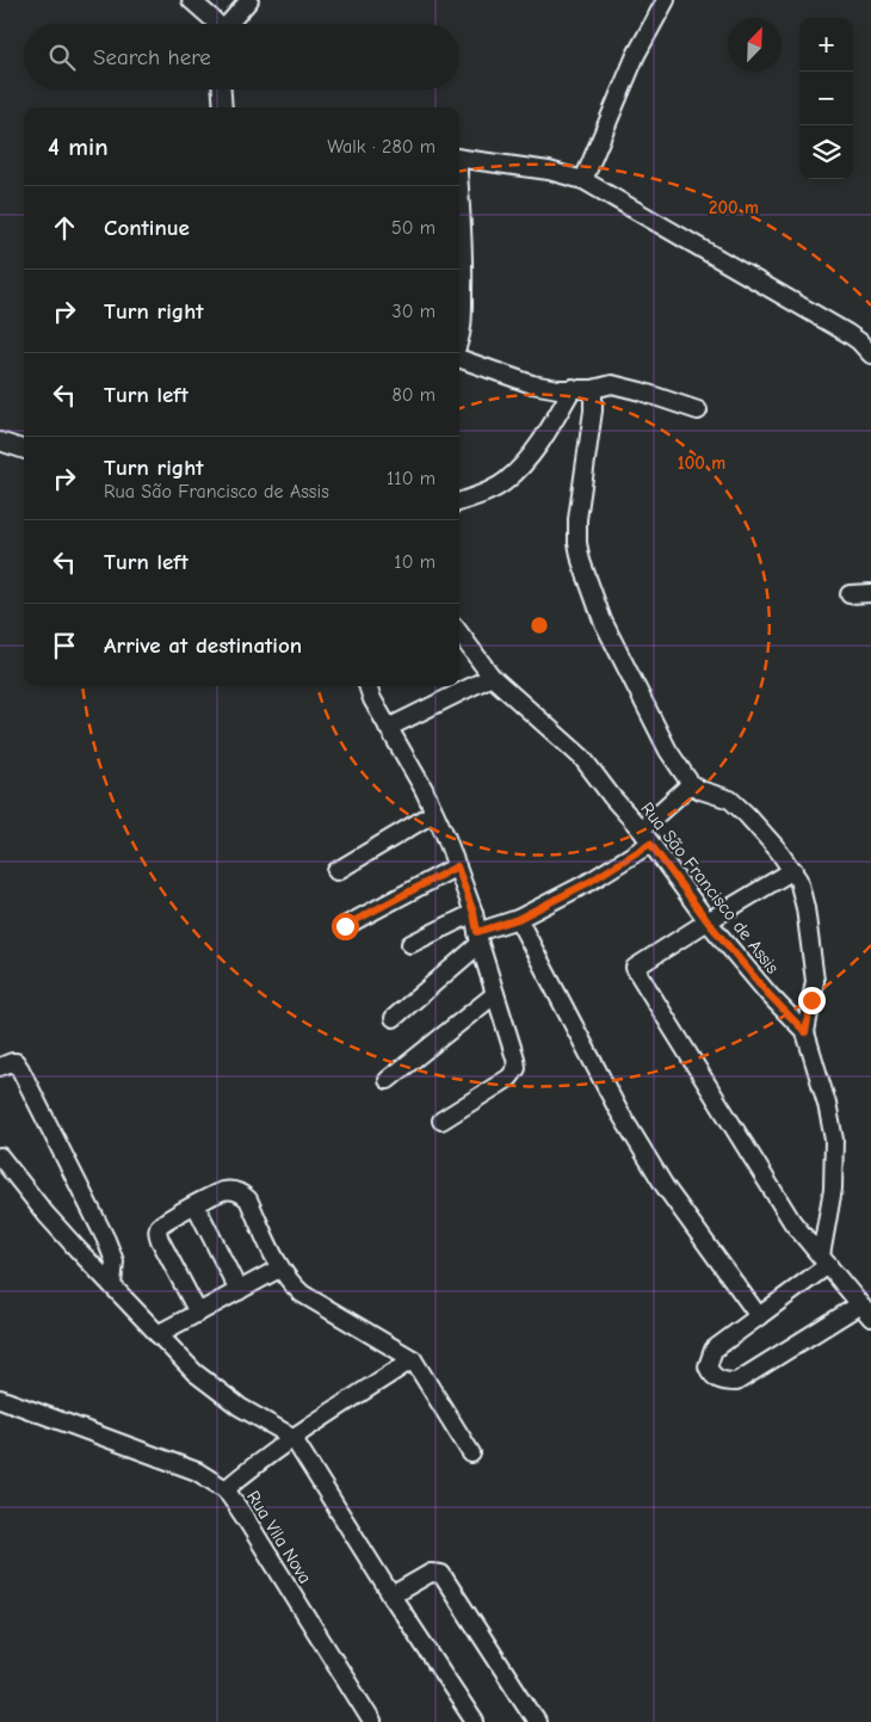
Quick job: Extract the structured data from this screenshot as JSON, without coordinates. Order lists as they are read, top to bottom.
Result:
{
  "streets": {
    "street": ["Rua São Francisco de Assis", "Rua Vila Nova"]
  },
  "north": "top right",
  "page": {
    "map_buttons": ["+", "−"],
    "search": "Search here",
    "heading": ["4 min", "Walk · 280 m"],
    "list": [
      ["Continue", "50 m"],
      ["Turn right", "30 m"],
      ["Turn left", "80 m"],
      ["Turn right", "Rua São Francisco de Assis", "110 m"],
      ["Turn left", "10 m"],
      "Arrive at destination"
    ]
  },
  "rings": ["200 m", "100 m"]
}
